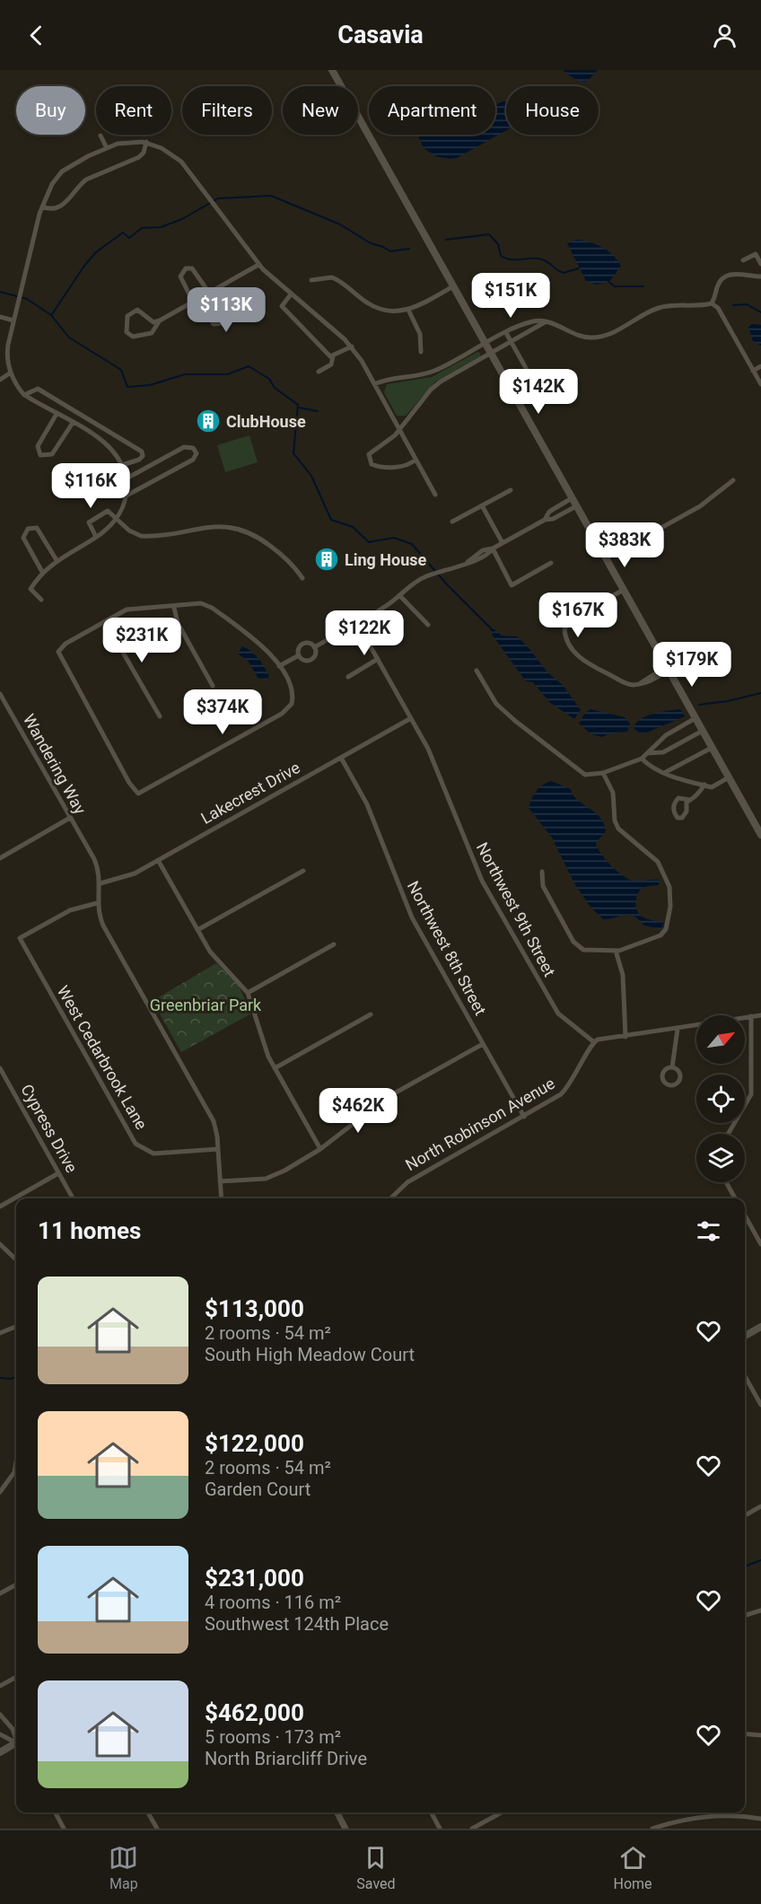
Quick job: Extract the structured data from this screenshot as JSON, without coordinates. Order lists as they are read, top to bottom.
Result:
{
  "streets": {
    "street": [
      "Wandering Way",
      "Lakecrest Drive",
      "Northwest 9th Street",
      "Northwest 8th Street",
      "West Cedarbrook Lane",
      "North Robinson Avenue",
      "Cypress Drive"
    ]
  },
  "crossings": [
    ["Wandering Way", "Lakecrest Drive"],
    ["Lakecrest Drive", "Northwest 9th Street"],
    ["Lakecrest Drive", "Northwest 8th Street"],
    ["Northwest 9th Street", "North Robinson Avenue"],
    ["Northwest 8th Street", "North Robinson Avenue"]
  ],
  "parks": ["Greenbriar Park"],
  "places": {
    "building": ["ClubHouse", "Ling House"]
  },
  "north": "top right",
  "page": {
    "header": "Casavia",
    "chip": [
      "Buy",
      "Rent",
      "Filters",
      "New",
      "Apartment",
      "House"
    ],
    "price": [
      "$151K",
      "$113K",
      "$142K",
      "$116K",
      "$383K",
      "$167K",
      "$122K",
      "$231K",
      "$179K",
      "$374K",
      "$462K"
    ],
    "heading": "11 homes",
    "list": [
      {
        "name": "$113,000",
        "note": "2 rooms · 54 m² · South High Meadow Court"
      },
      {
        "name": "$122,000",
        "note": "2 rooms · 54 m² · Garden Court"
      },
      {
        "name": "$231,000",
        "note": "4 rooms · 116 m² · Southwest 124th Place"
      },
      {
        "name": "$462,000",
        "note": "5 rooms · 173 m² · North Briarcliff Drive"
      }
    ],
    "tabs": ["Map", "Saved", "Home"]
  }
}
